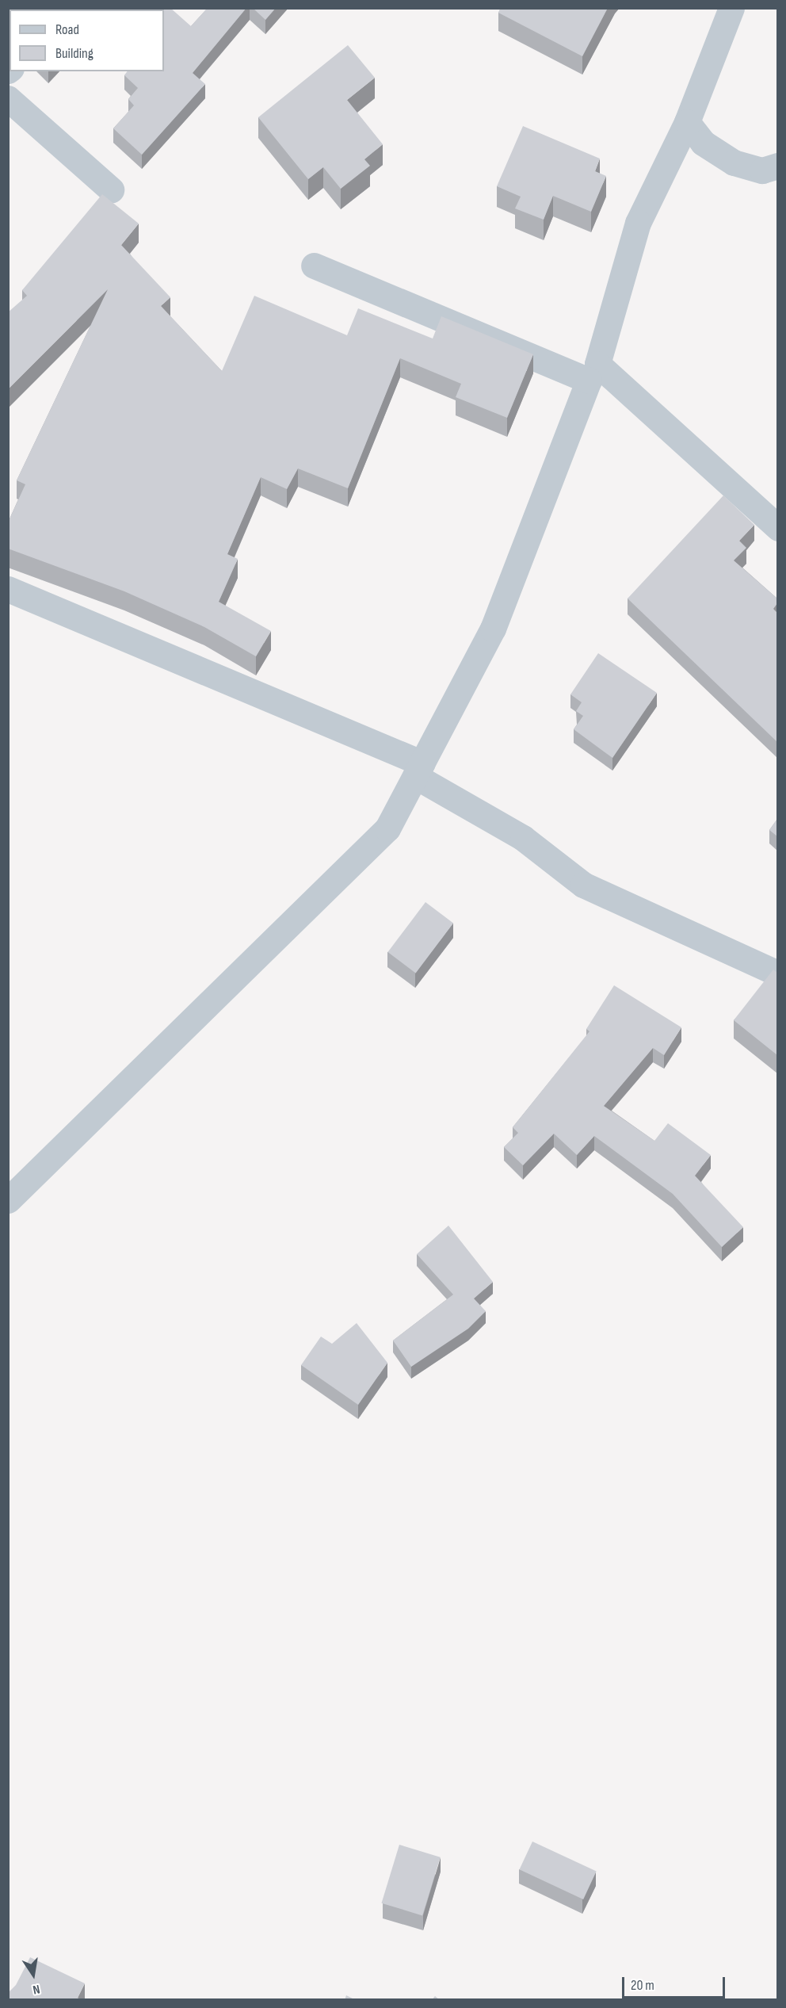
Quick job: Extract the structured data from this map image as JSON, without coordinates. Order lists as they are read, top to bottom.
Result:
{
  "legend": ["Road", "Building"],
  "scale_bar": "20 m",
  "north": "bottom"
}
